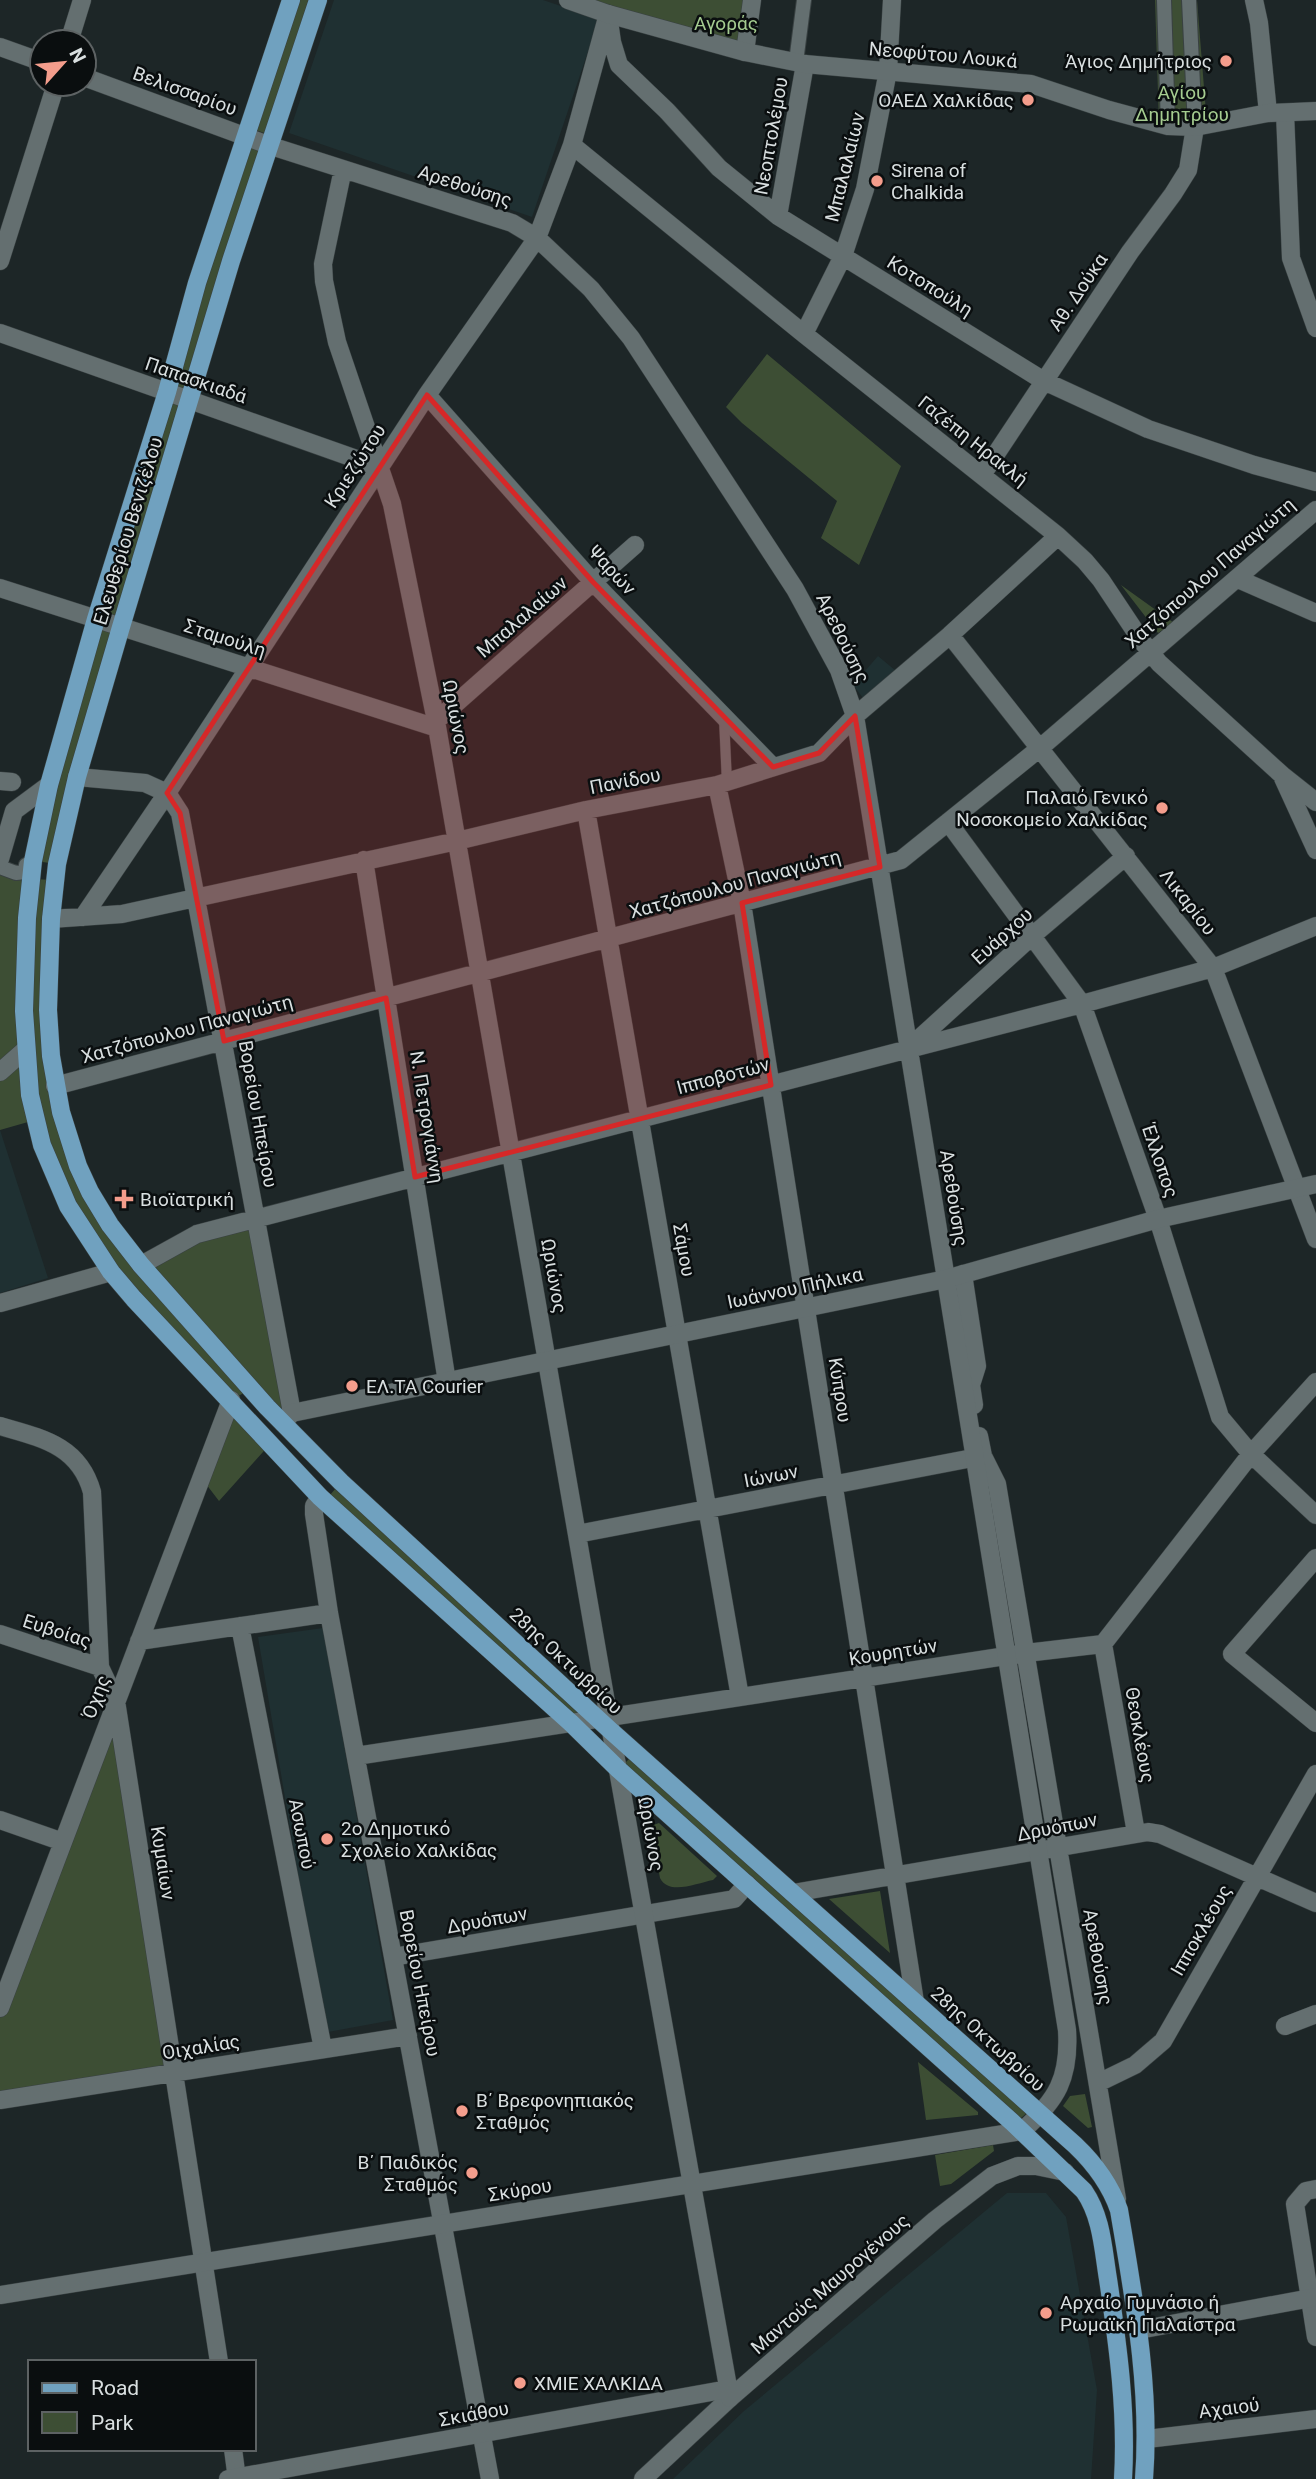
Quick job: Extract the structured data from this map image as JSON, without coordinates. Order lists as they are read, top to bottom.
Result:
{
  "streets": {
    "main road": ["Αρεθούσης", "Ελευθερίου Βενιζέλου", "28ης Οκτωβρίου"],
    "street": [
      "Νεοφύτου Λουκά",
      "Βελισσαρίου",
      "Νεοπτολέμου",
      "Μπαλαλαίων",
      "Κοτοπούλη",
      "Αθ. Δούκα",
      "Παπασκιαδά",
      "Γαζέπη Ηρακλή",
      "Κριεζώτου",
      "Ψαρών",
      "Χατζόπουλου Παναγιώτη",
      "Σταμούλη",
      "Ωριώνος",
      "Πανίδου",
      "Λικαρίου",
      "Ευάρχου",
      "Ιπποβοτών",
      "Βορείου Ηπείρου",
      "Ν. Πετρογιάννη",
      "Έλλοπος",
      "Σάμου",
      "Ιωάννου Πήλικα",
      "Κύπρου",
      "Ιώνων",
      "Ευβοίας",
      "Κουρητών",
      "Όχης",
      "Θεοκλέους",
      "Δρυόπων",
      "Ασωπού",
      "Κυμαίων",
      "Ιπποκλέους",
      "Οιχαλίας",
      "Σκύρου",
      "Μαντούς Μαυρογένους",
      "Αχαιού",
      "Σκιάθου"
    ]
  },
  "crossings": [
    ["Νεοφύτου Λουκά", "Νεοπτολέμου"],
    ["Νεοφύτου Λουκά", "Μπαλαλαίων"],
    ["Νεοφύτου Λουκά", "Κοτοπούλη"],
    ["Νεοφύτου Λουκά", "Αθ. Δούκα"],
    ["Νεοφύτου Λουκά", "Κριεζώτου"],
    ["Βελισσαρίου", "Αρεθούσης"],
    ["Βελισσαρίου", "Ελευθερίου Βενιζέλου"],
    ["Νεοπτολέμου", "Κοτοπούλη"],
    ["Μπαλαλαίων", "Κοτοπούλη"],
    ["Μπαλαλαίων", "Γαζέπη Ηρακλή"],
    ["Μπαλαλαίων", "Ψαρών"],
    ["Μπαλαλαίων", "Σταμούλη"],
    ["Μπαλαλαίων", "Ωριώνος"],
    ["Αρεθούσης", "Κριεζώτου"],
    ["Αρεθούσης", "Ελευθερίου Βενιζέλου"],
    ["Αρεθούσης", "Χατζόπουλου Παναγιώτη"],
    ["Αρεθούσης", "Ωριώνος"],
    ["Αρεθούσης", "Πανίδου"],
    ["Αρεθούσης", "Ευάρχου"],
    ["Αρεθούσης", "Ιπποβοτών"],
    ["Αρεθούσης", "Ιωάννου Πήλικα"],
    ["Αρεθούσης", "Ιώνων"],
    ["Αρεθούσης", "Κουρητών"],
    ["Αρεθούσης", "28ης Οκτωβρίου"],
    ["Αρεθούσης", "Δρυόπων"],
    ["Αρεθούσης", "Ιπποκλέους"],
    ["Αρεθούσης", "Αχαιού"],
    ["Κοτοπούλη", "Αθ. Δούκα"],
    ["Κοτοπούλη", "Κριεζώτου"],
    ["Αθ. Δούκα", "Γαζέπη Ηρακλή"],
    ["Παπασκιαδά", "Κριεζώτου"],
    ["Παπασκιαδά", "Ελευθερίου Βενιζέλου"],
    ["Παπασκιαδά", "Ωριώνος"],
    ["Γαζέπη Ηρακλή", "Κριεζώτου"],
    ["Γαζέπη Ηρακλή", "Χατζόπουλου Παναγιώτη"],
    ["Γαζέπη Ηρακλή", "Πανίδου"],
    ["Κριεζώτου", "Ψαρών"],
    ["Κριεζώτου", "Σταμούλη"],
    ["Κριεζώτου", "Ωριώνος"],
    ["Κριεζώτου", "Πανίδου"],
    ["Κριεζώτου", "Βορείου Ηπείρου"],
    ["Ελευθερίου Βενιζέλου", "Χατζόπουλου Παναγιώτη"],
    ["Ελευθερίου Βενιζέλου", "Σταμούλη"],
    ["Ελευθερίου Βενιζέλου", "Πανίδου"],
    ["Ελευθερίου Βενιζέλου", "28ης Οκτωβρίου"],
    ["Ψαρών", "Πανίδου"],
    ["Χατζόπουλου Παναγιώτη", "Ωριώνος"],
    ["Χατζόπουλου Παναγιώτη", "Λικαρίου"],
    ["Χατζόπουλου Παναγιώτη", "Βορείου Ηπείρου"],
    ["Χατζόπουλου Παναγιώτη", "Ν. Πετρογιάννη"],
    ["Χατζόπουλου Παναγιώτη", "Έλλοπος"],
    ["Χατζόπουλου Παναγιώτη", "Σάμου"],
    ["Χατζόπουλου Παναγιώτη", "Κύπρου"],
    ["Χατζόπουλου Παναγιώτη", "28ης Οκτωβρίου"],
    ["Σταμούλη", "Ωριώνος"],
    ["Ωριώνος", "Πανίδου"],
    ["Ωριώνος", "Ιπποβοτών"],
    ["Ωριώνος", "Ιωάννου Πήλικα"],
    ["Ωριώνος", "Ιώνων"],
    ["Ωριώνος", "Κουρητών"],
    ["Ωριώνος", "28ης Οκτωβρίου"],
    ["Ωριώνος", "Δρυόπων"],
    ["Ωριώνος", "Σκύρου"],
    ["Ωριώνος", "Μαντούς Μαυρογένους"],
    ["Ωριώνος", "Σκιάθου"],
    ["Πανίδου", "Λικαρίου"],
    ["Πανίδου", "Βορείου Ηπείρου"],
    ["Πανίδου", "Ν. Πετρογιάννη"],
    ["Πανίδου", "Σάμου"],
    ["Πανίδου", "Κύπρου"],
    ["Λικαρίου", "Ευάρχου"],
    ["Λικαρίου", "Ιπποβοτών"],
    ["Λικαρίου", "Ιωάννου Πήλικα"],
    ["Ευάρχου", "Ιπποβοτών"],
    ["Ευάρχου", "Έλλοπος"],
    ["Ιπποβοτών", "Βορείου Ηπείρου"],
    ["Ιπποβοτών", "Ν. Πετρογιάννη"],
    ["Ιπποβοτών", "Έλλοπος"],
    ["Ιπποβοτών", "Σάμου"],
    ["Ιπποβοτών", "Κύπρου"],
    ["Ιπποβοτών", "28ης Οκτωβρίου"],
    ["Βορείου Ηπείρου", "Ιωάννου Πήλικα"],
    ["Βορείου Ηπείρου", "Κουρητών"],
    ["Βορείου Ηπείρου", "28ης Οκτωβρίου"],
    ["Βορείου Ηπείρου", "Δρυόπων"],
    ["Βορείου Ηπείρου", "Οιχαλίας"],
    ["Βορείου Ηπείρου", "Σκύρου"],
    ["Βορείου Ηπείρου", "Σκιάθου"],
    ["Ν. Πετρογιάννη", "Ιωάννου Πήλικα"],
    ["Έλλοπος", "Ιωάννου Πήλικα"],
    ["Σάμου", "Ιωάννου Πήλικα"],
    ["Σάμου", "Ιώνων"],
    ["Σάμου", "Κουρητών"],
    ["Ιωάννου Πήλικα", "Κύπρου"],
    ["Ιωάννου Πήλικα", "28ης Οκτωβρίου"],
    ["Κύπρου", "Ιώνων"],
    ["Κύπρου", "Κουρητών"],
    ["Κύπρου", "28ης Οκτωβρίου"],
    ["Κύπρου", "Δρυόπων"],
    ["Ευβοίας", "Κυμαίων"],
    ["Κουρητών", "28ης Οκτωβρίου"],
    ["Κουρητών", "Θεοκλέους"],
    ["28ης Οκτωβρίου", "Δρυόπων"],
    ["Όχης", "Κυμαίων"],
    ["Θεοκλέους", "Δρυόπων"],
    ["Δρυόπων", "Ιπποκλέους"],
    ["Ασωπού", "Οιχαλίας"],
    ["Κυμαίων", "Οιχαλίας"],
    ["Κυμαίων", "Σκύρου"],
    ["Μαντούς Μαυρογένους", "Σκιάθου"]
  ],
  "parks": ["Αγοράς", "Αγίου Δημητρίου"],
  "places": {
    "other": [
      "Άγιος Δημήτριος",
      "ΟΑΕΔ Χαλκίδας",
      "Sirena of Chalkida",
      "Παλαιό Γενικό Νοσοκομείο Χαλκίδας",
      "ΕΛ.ΤΑ Courier",
      "2ο Δημοτικό Σχολείο Χαλκίδας",
      "Β΄ Βρεφονηπιακός Σταθμός",
      "Β΄ Παιδικός Σταθμός",
      "Αρχαίο Γυμνάσιο ή Ρωμαϊκή Παλαίστρα",
      "ΧΜΙΕ ΧΑΛΚΙΔΑ"
    ],
    "health": ["Βιοϊατρική"]
  },
  "legend": ["Road", "Park"],
  "north": "top right"
}
